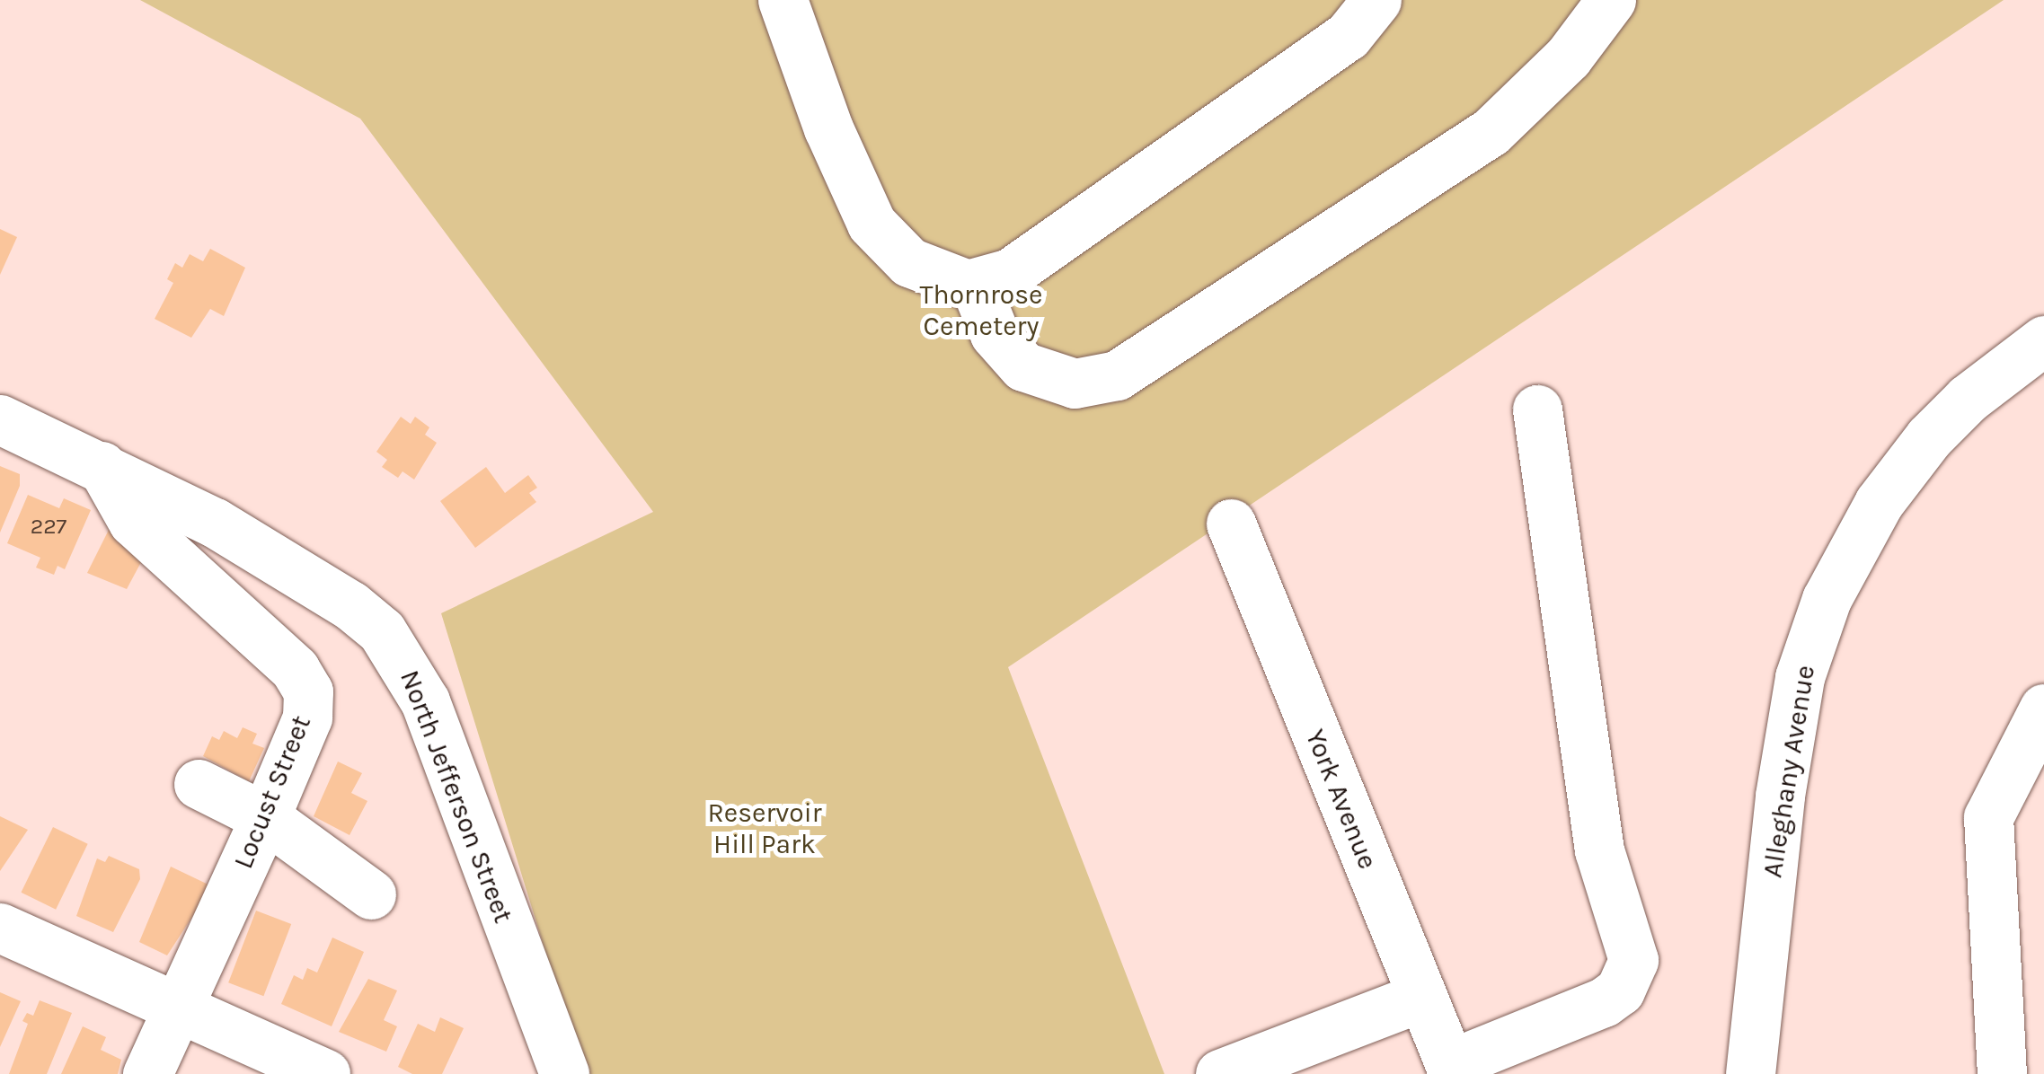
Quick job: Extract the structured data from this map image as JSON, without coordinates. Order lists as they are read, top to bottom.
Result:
{
  "streets": {
    "street": [
      "Alleghany Avenue",
      "Locust Street",
      "North Jefferson Street",
      "York Avenue"
    ]
  },
  "crossings": [
    ["Locust Street", "North Jefferson Street"]
  ],
  "parks": ["Thornrose Cemetery", "Reservoir Hill Park"],
  "house_numbers": ["227"]
}
